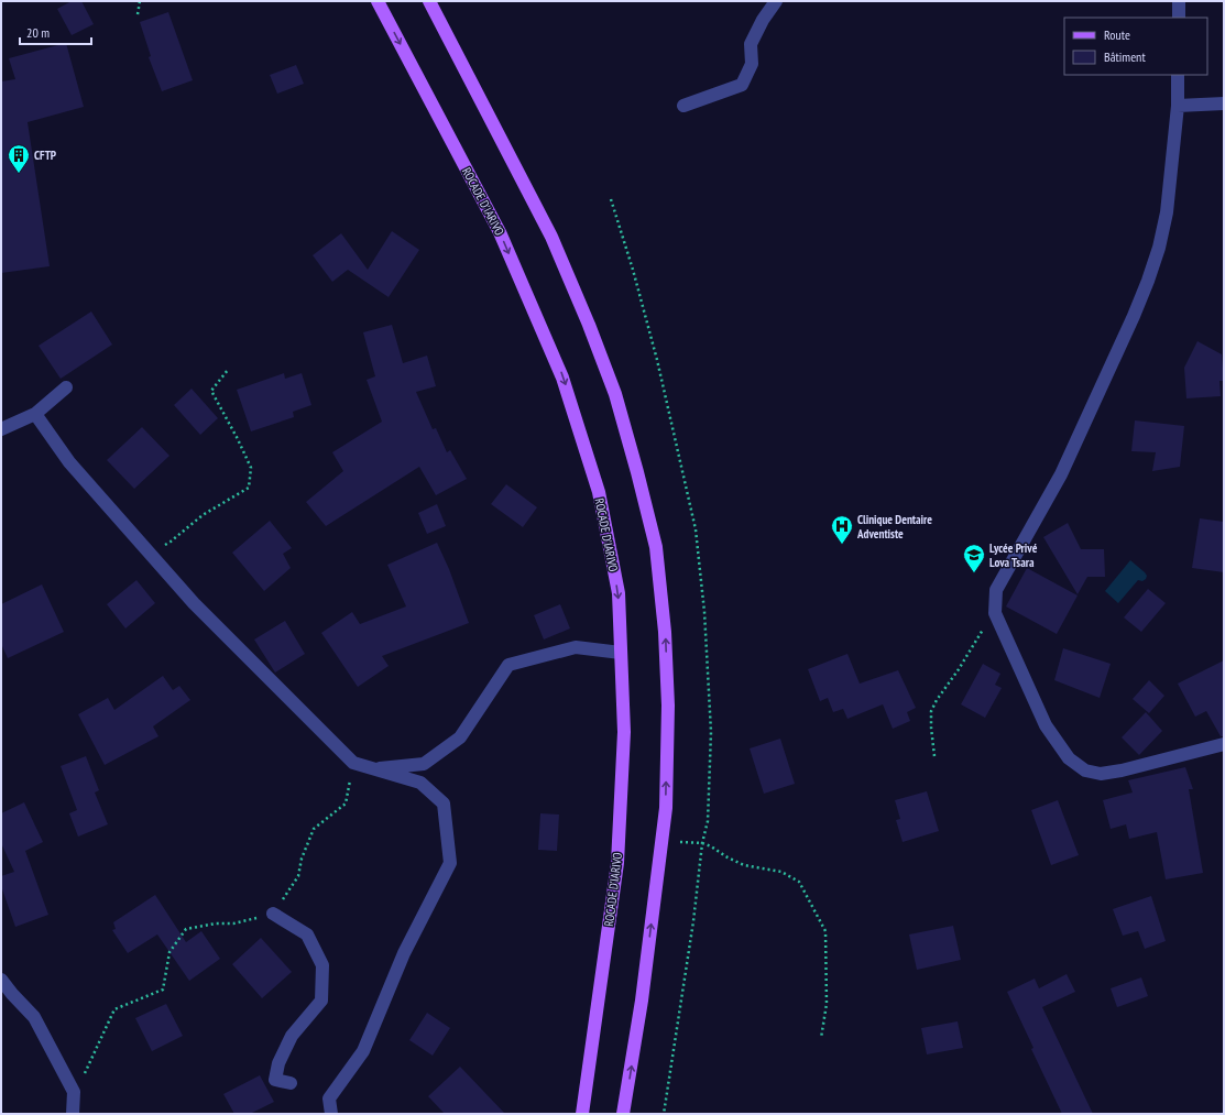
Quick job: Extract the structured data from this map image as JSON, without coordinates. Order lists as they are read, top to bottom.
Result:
{
  "streets": {
    "main road": ["ROCADE D'IARIVO"]
  },
  "places": {
    "building": ["CFTP"],
    "hospital": ["Clinique Dentaire Adventiste"],
    "school or university": ["Lycée Privé Lova Tsara"]
  },
  "legend": ["Route", "Bâtiment"],
  "scale_bar": "20 m"
}
